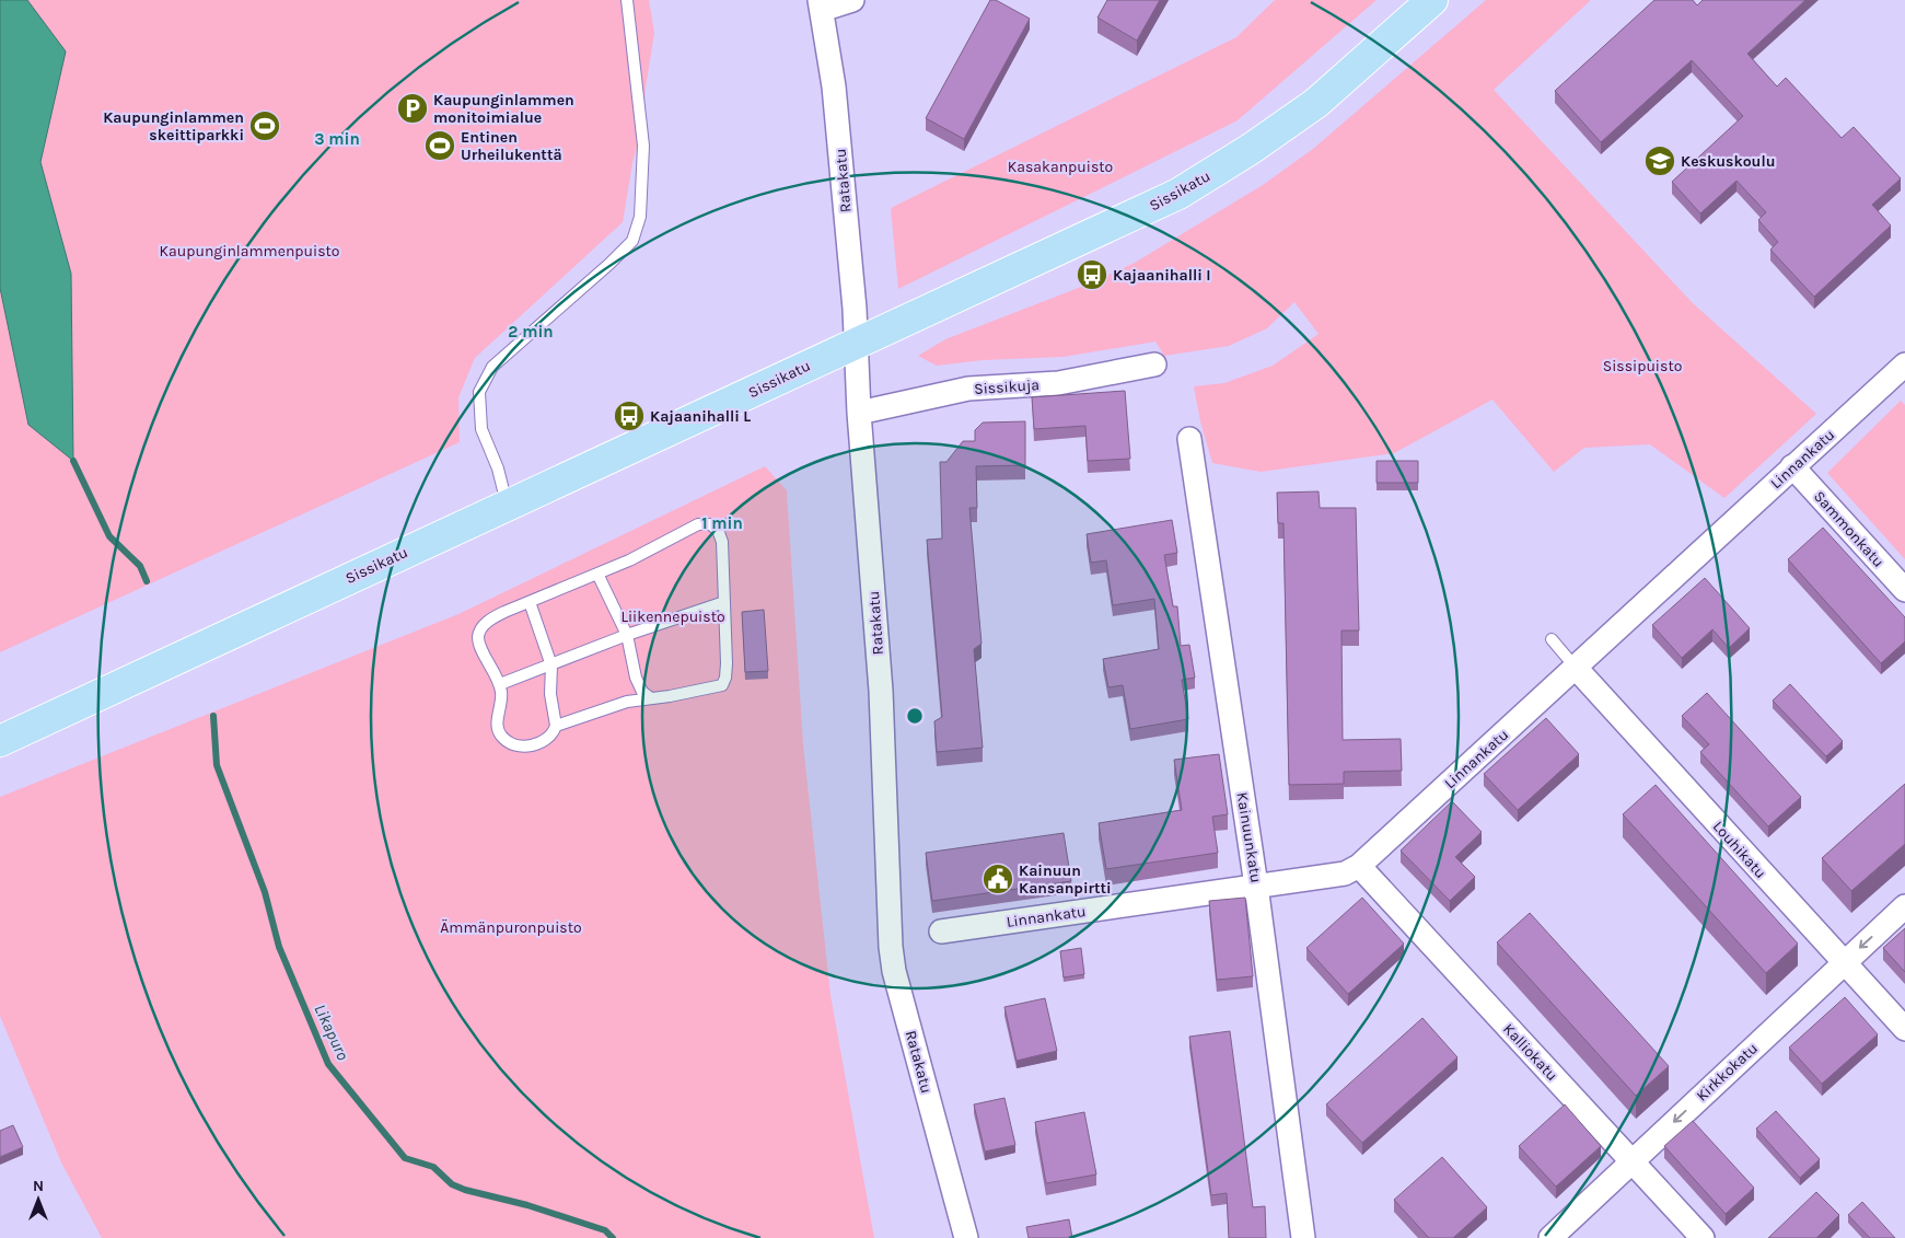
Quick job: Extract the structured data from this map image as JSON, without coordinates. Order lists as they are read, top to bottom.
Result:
{
  "streets": {
    "main road": ["Sissikatu"],
    "street": [
      "Ratakatu",
      "Sissikuja",
      "Linnankatu",
      "Sammonkatu",
      "Kainuunkatu",
      "Louhikatu",
      "Kalliokatu",
      "Kirkkokatu"
    ]
  },
  "crossings": [
    ["Ratakatu", "Sissikatu"],
    ["Ratakatu", "Sissikuja"],
    ["Linnankatu", "Sammonkatu"],
    ["Linnankatu", "Kainuunkatu"],
    ["Linnankatu", "Louhikatu"],
    ["Linnankatu", "Kalliokatu"],
    ["Louhikatu", "Kirkkokatu"],
    ["Kalliokatu", "Kirkkokatu"]
  ],
  "one_way": ["Kirkkokatu"],
  "water": ["Likapuro"],
  "parks": [
    "Kasakanpuisto",
    "Kaupunginlammenpuisto",
    "Sissipuisto",
    "Liikennepuisto",
    "Ämmänpuronpuisto"
  ],
  "places": {
    "parking": ["Kaupunginlammen monitoimialue"],
    "sports": ["Kaupunginlammen skeittiparkki", "Entinen Urheilukenttä"],
    "school or university": ["Keskuskoulu"],
    "bus stop": ["Kajaanihalli I", "Kajaanihalli L"],
    "public building": ["Kainuun Kansanpirtti"]
  },
  "north": "top",
  "rings": ["3 min", "2 min", "1 min"]
}
